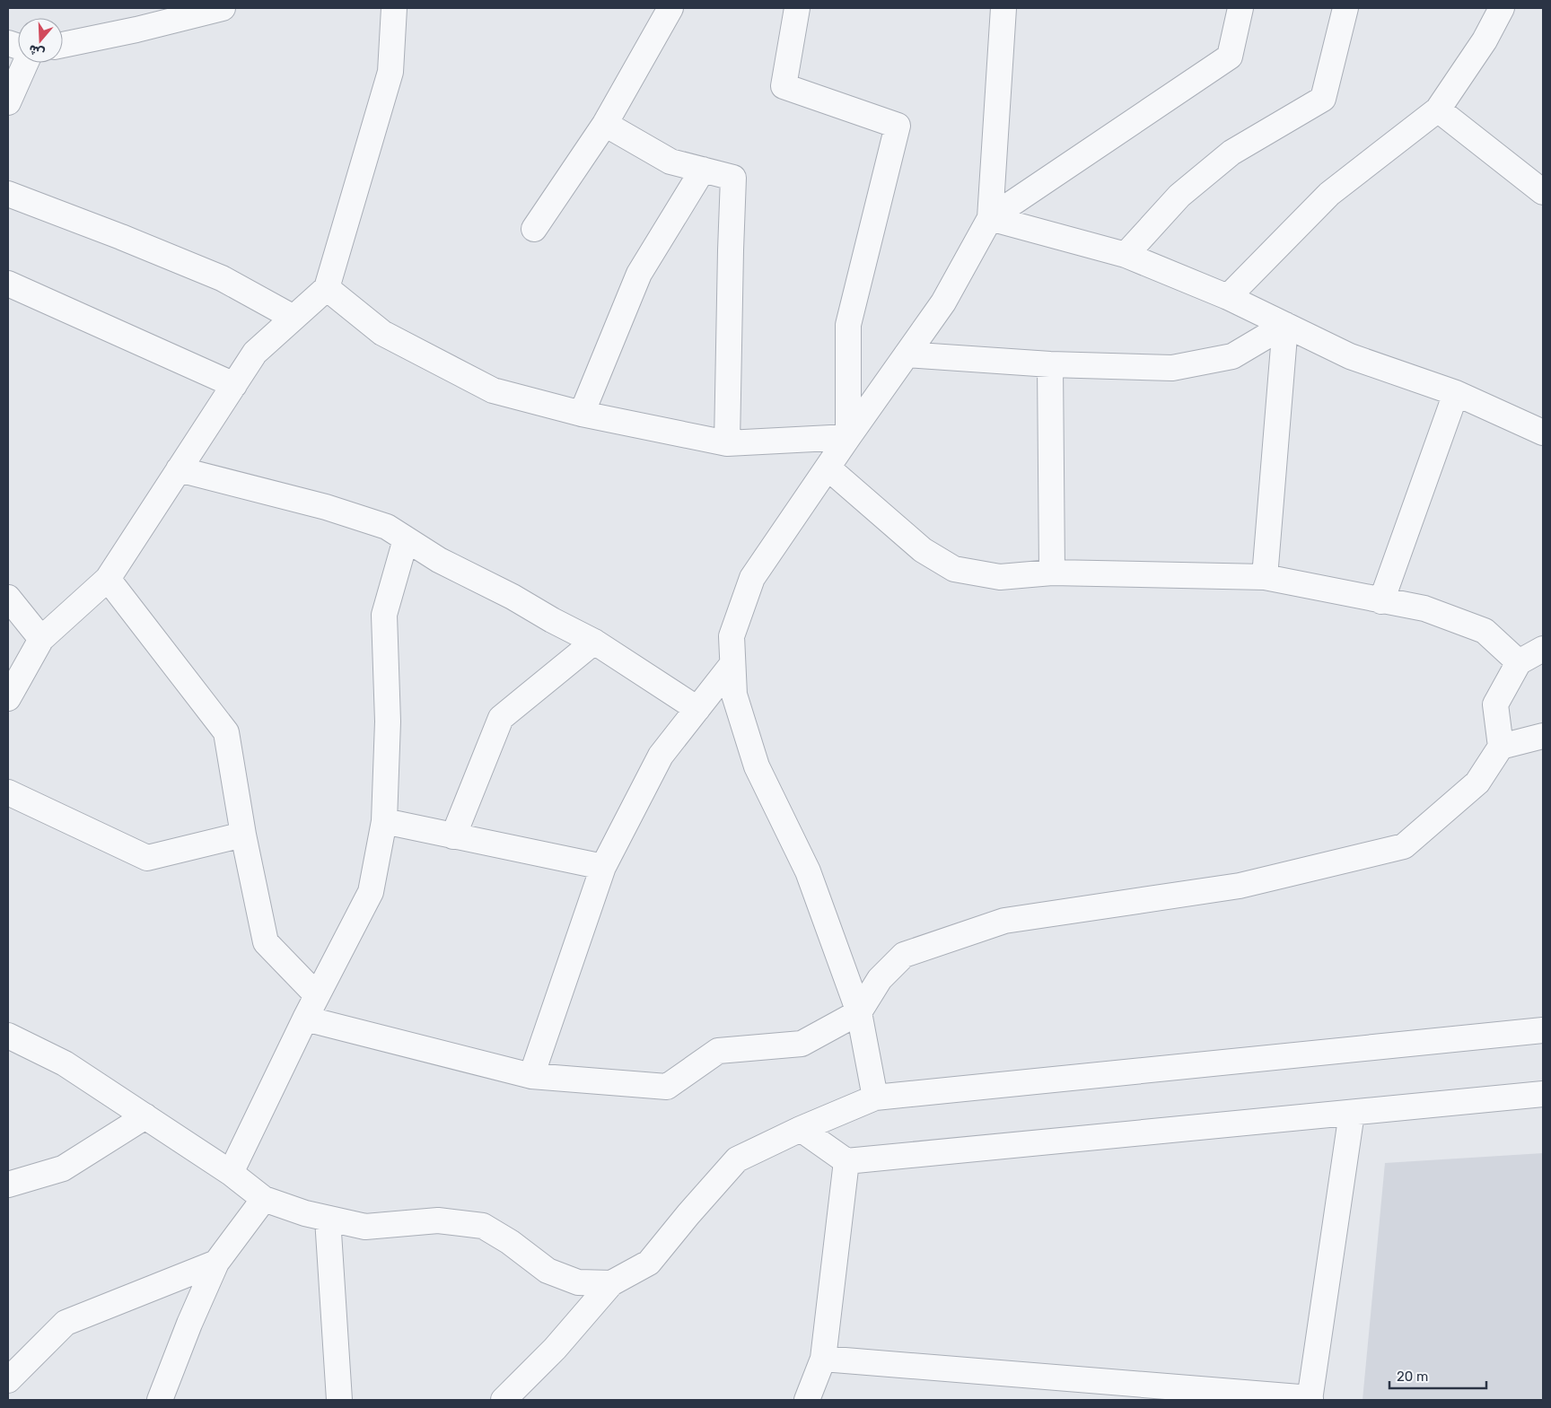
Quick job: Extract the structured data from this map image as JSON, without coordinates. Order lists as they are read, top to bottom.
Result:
{
  "scale_bar": "20 m",
  "north": "bottom"
}
